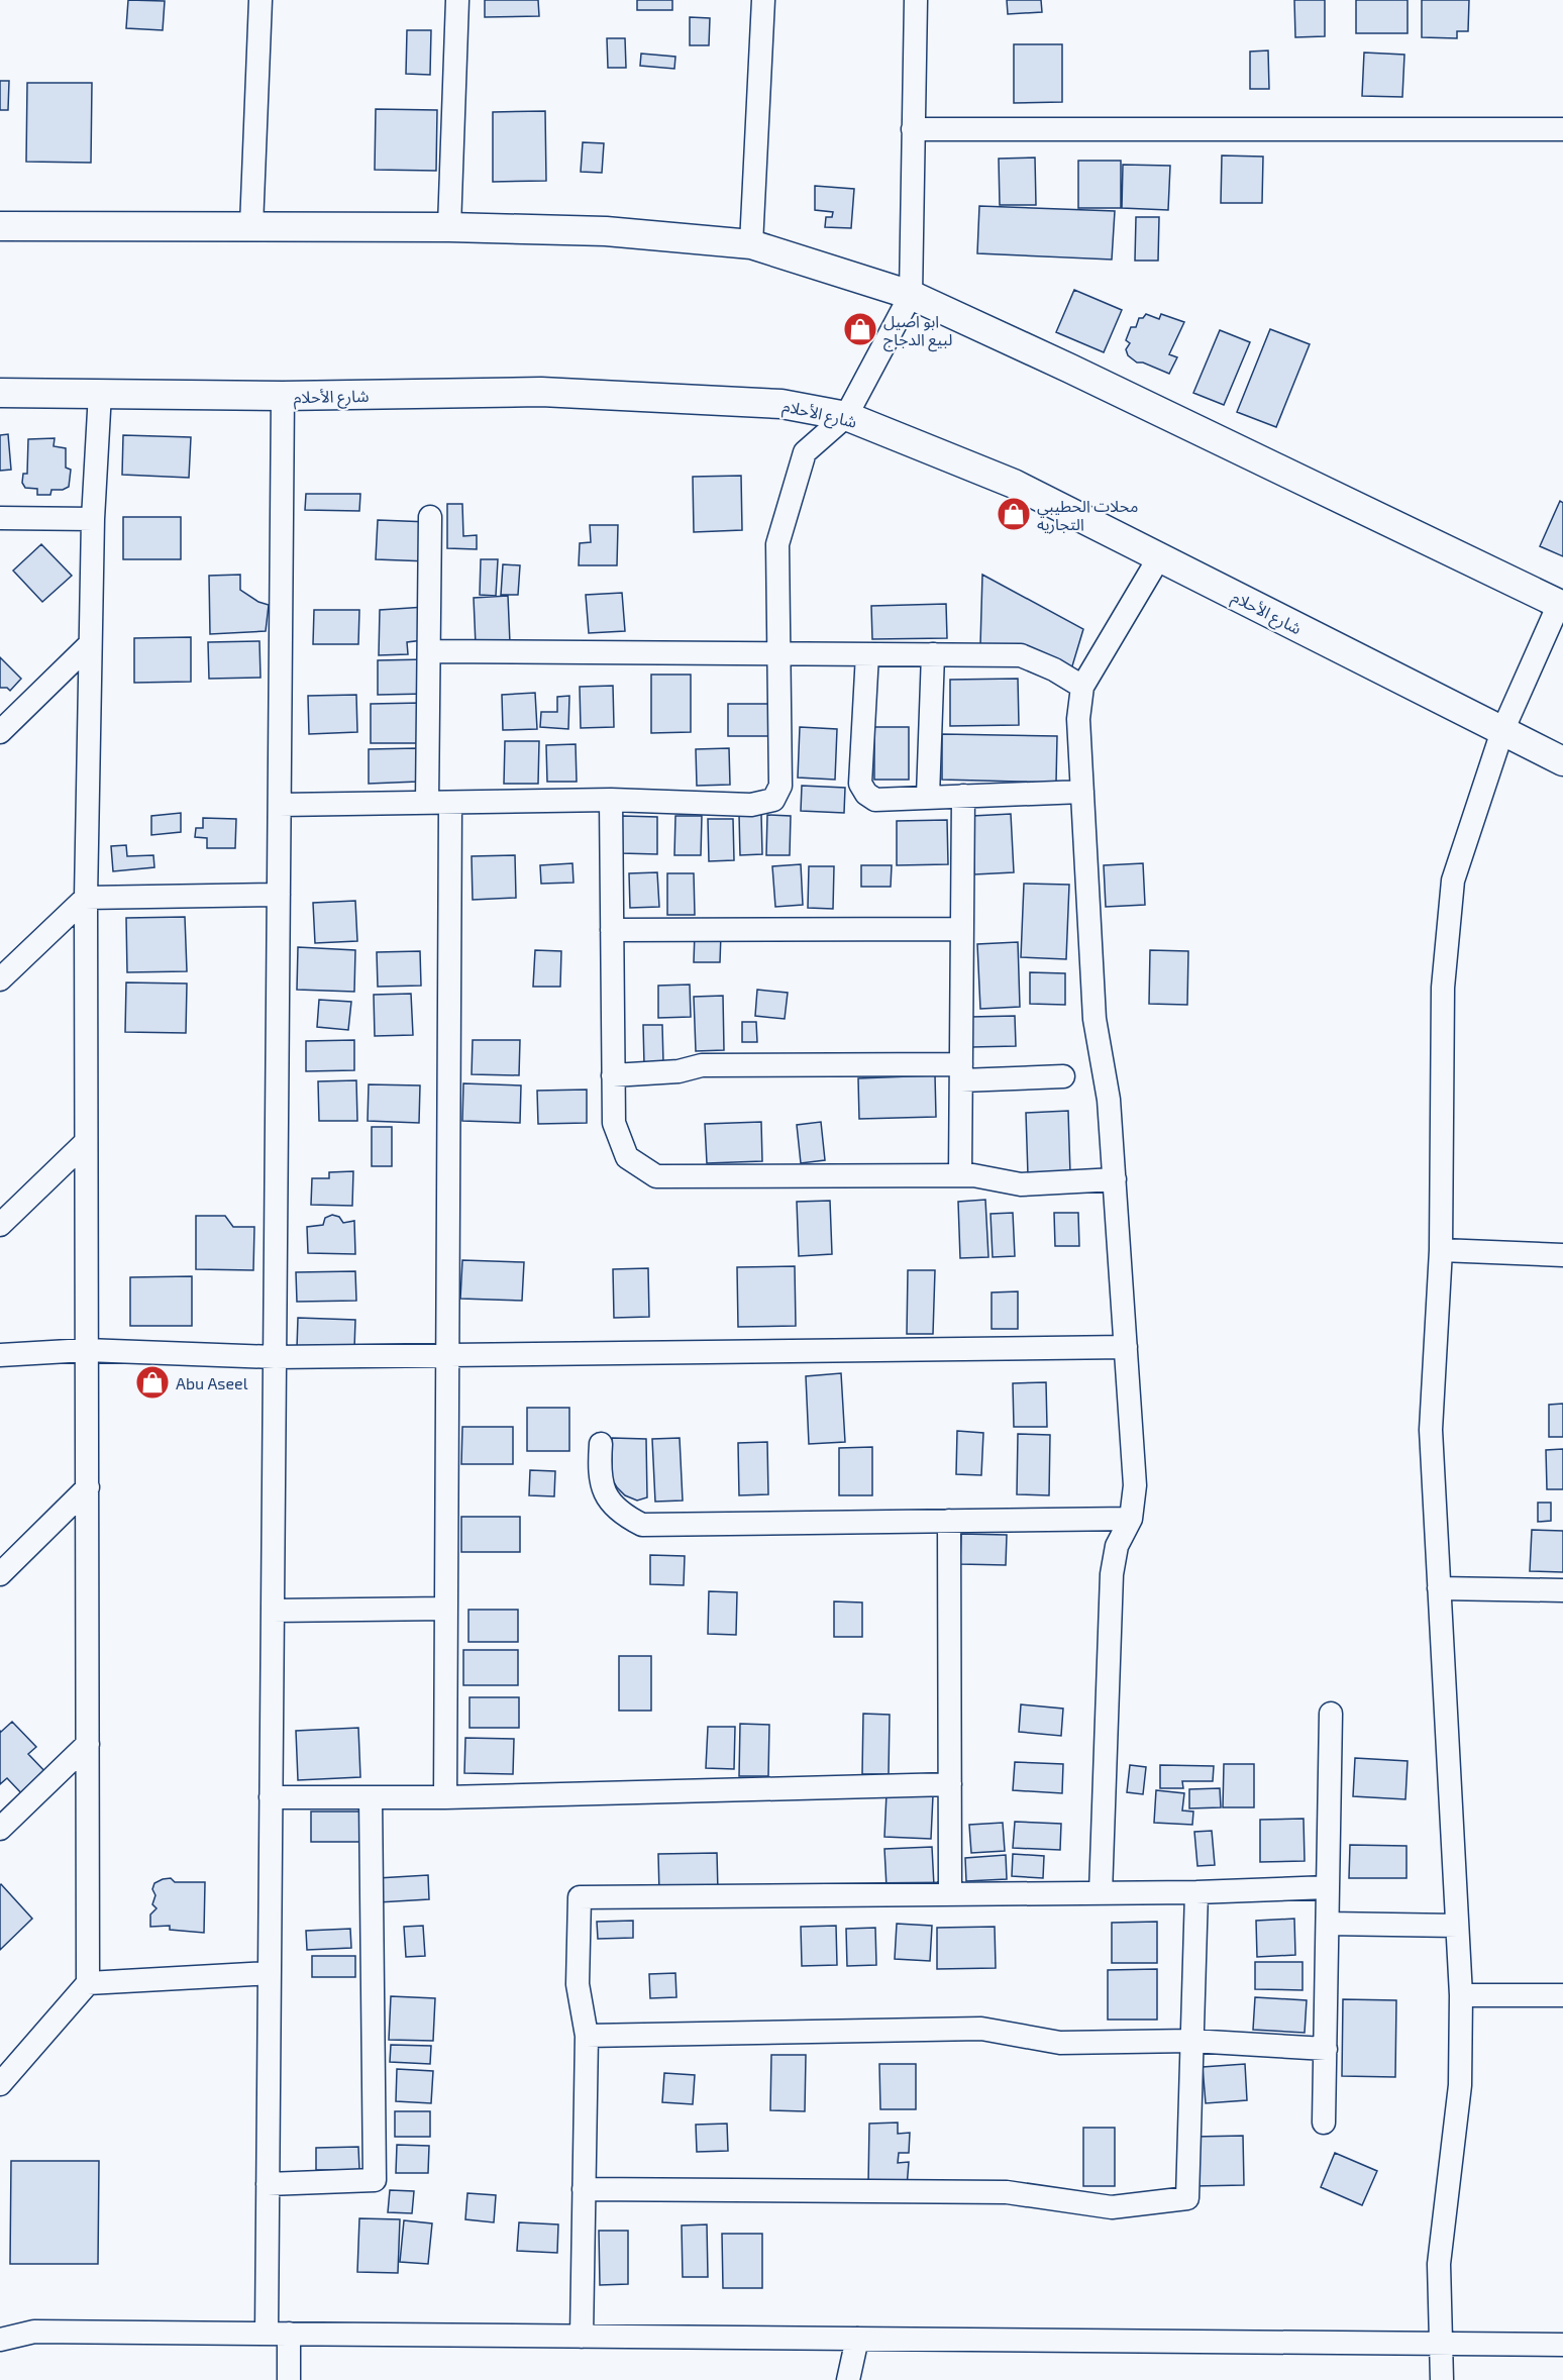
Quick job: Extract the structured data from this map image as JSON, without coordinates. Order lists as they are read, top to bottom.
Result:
{
  "streets": {
    "main road": ["شارع الأحلام"]
  },
  "places": {
    "shop": ["ابو اصيل لبيع الدجاج", "محلات الحطيبي التجاريه", "Abu Aseel"]
  }
}
